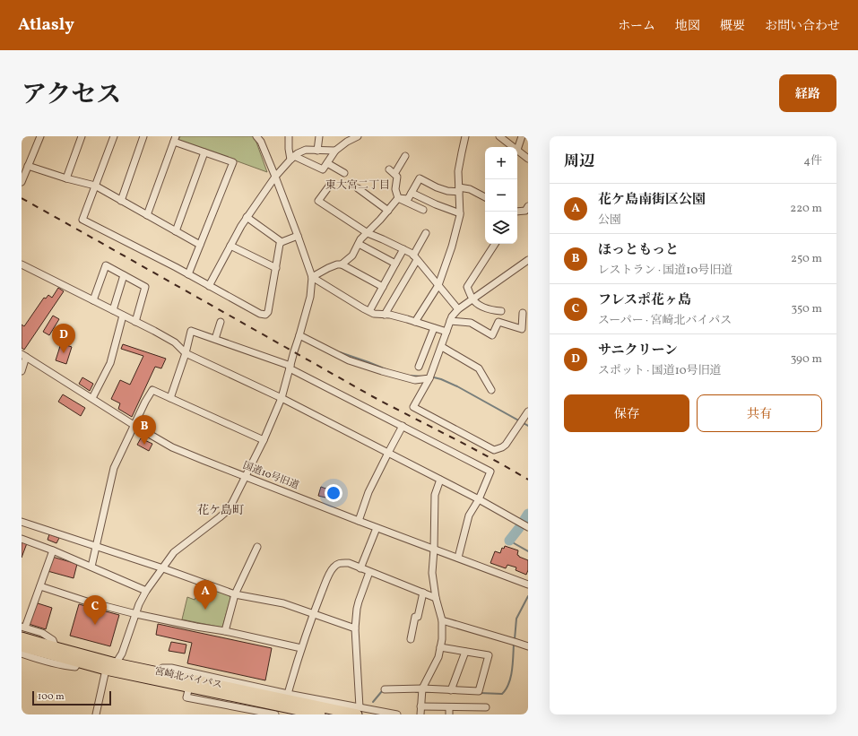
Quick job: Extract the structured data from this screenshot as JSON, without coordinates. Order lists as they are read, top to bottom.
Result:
{
  "streets": {
    "highway": ["宮崎北バイパス"],
    "street": ["国道10号旧道"]
  },
  "districts": ["東大宮二丁目", "花ケ島町"],
  "scale_bar": "100 m",
  "page": {
    "header": "Atlasly",
    "nav": [
      "ホーム",
      "地図",
      "概要",
      "お問い合わせ"
    ],
    "title": "アクセス",
    "buttons": [
      "経路",
      ["保存", "共有"]
    ],
    "heading": ["周辺", "4件"],
    "map_buttons": ["+", "−"],
    "list": [
      {
        "mark": "A",
        "name": "花ケ島南街区公園",
        "note": "公園",
        "value": "220 m"
      },
      {
        "mark": "B",
        "name": "ほっともっと",
        "note": "レストラン · 国道10号旧道",
        "value": "250 m"
      },
      {
        "mark": "C",
        "name": "フレスポ花ヶ島",
        "note": "スーパー · 宮崎北バイパス",
        "value": "350 m"
      },
      {
        "mark": "D",
        "name": "サニクリーン",
        "note": "スポット · 国道10号旧道",
        "value": "390 m"
      }
    ],
    "pins": [
      "D",
      "B",
      "A",
      "C"
    ],
    "scale": "100 m"
  }
}
